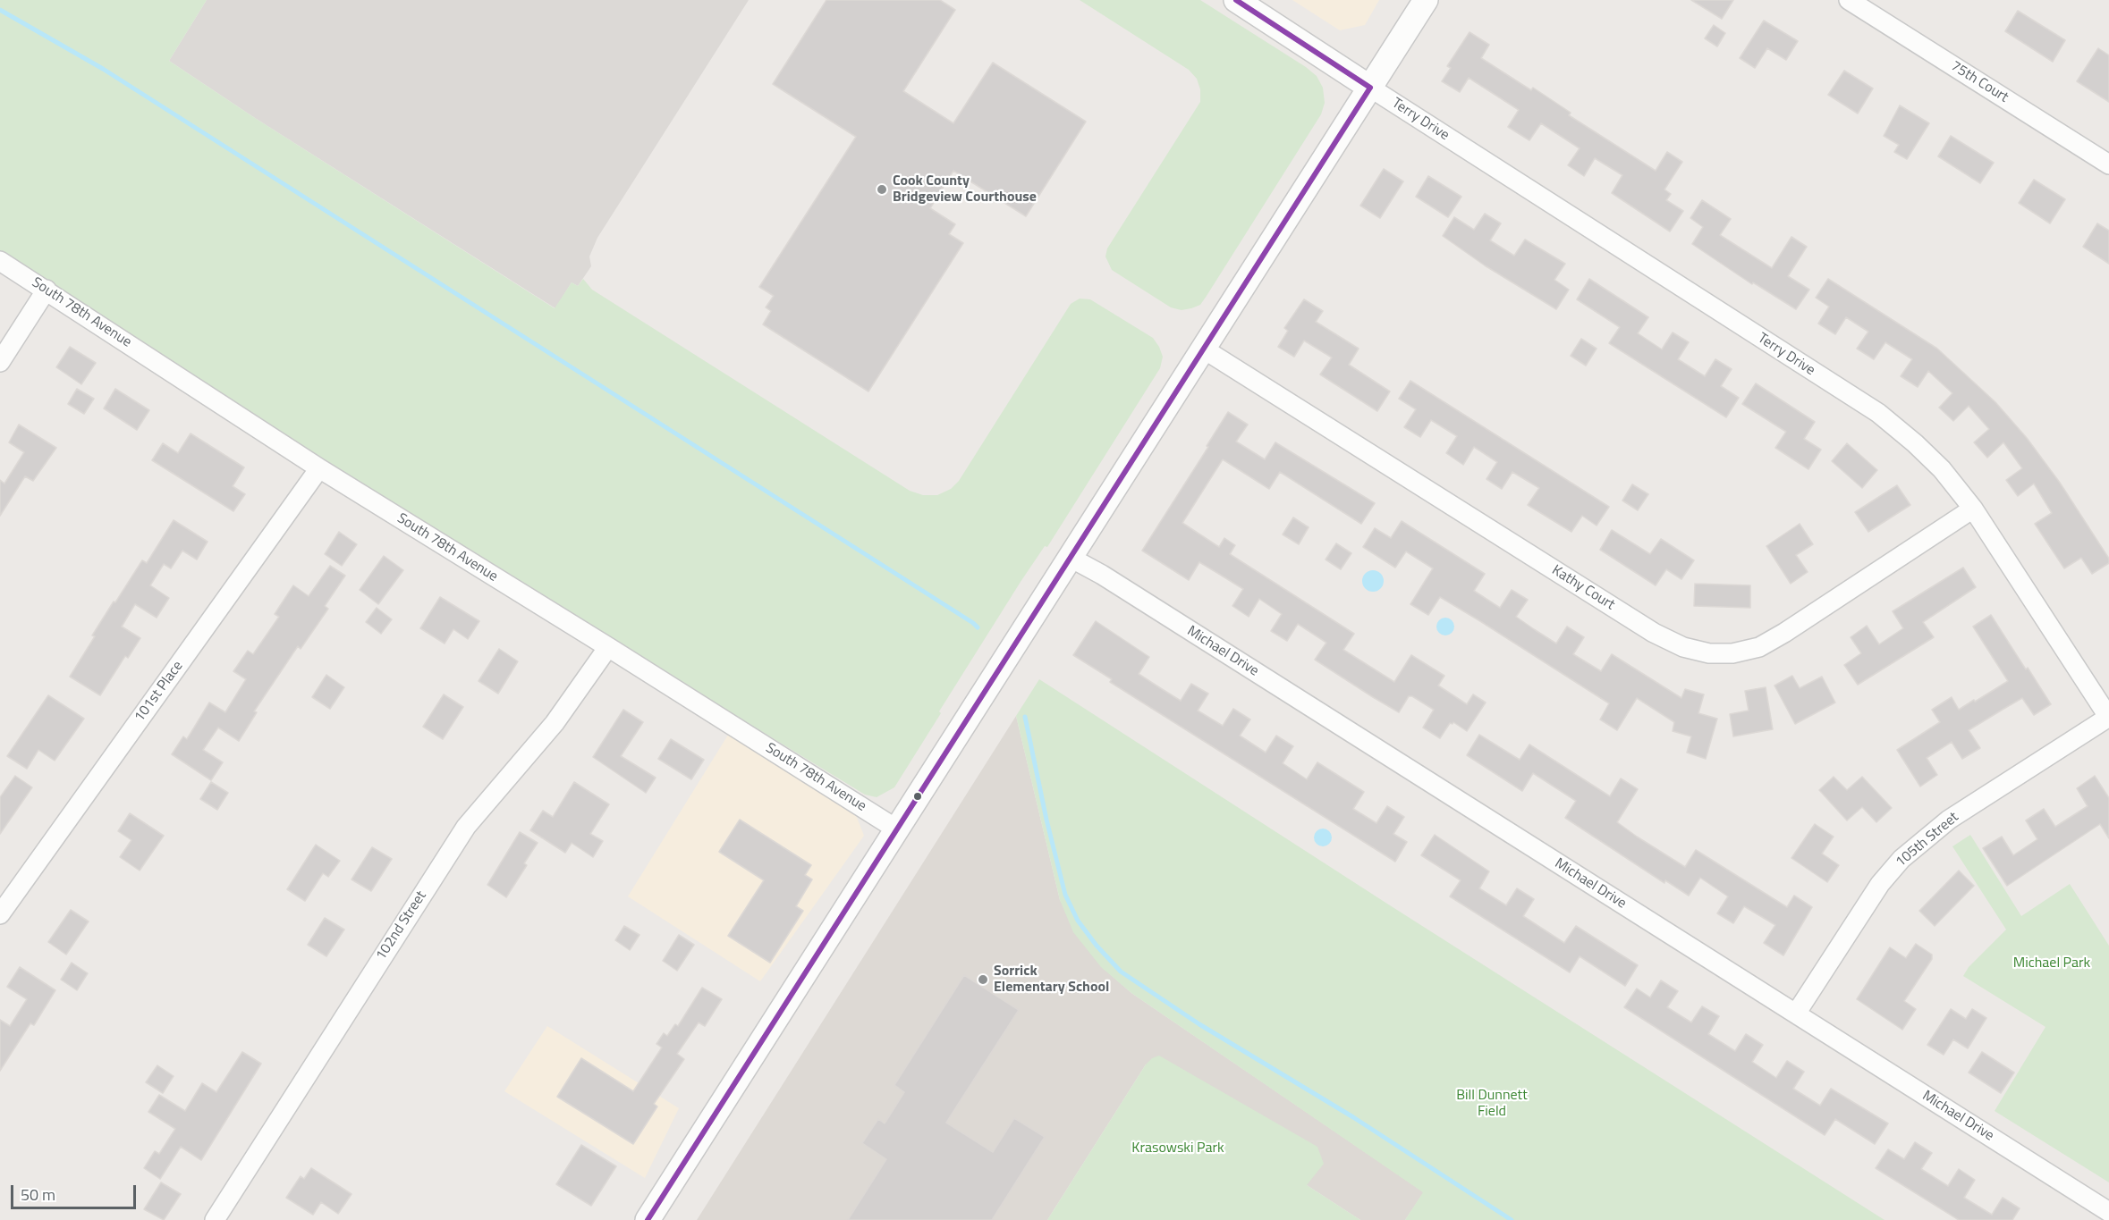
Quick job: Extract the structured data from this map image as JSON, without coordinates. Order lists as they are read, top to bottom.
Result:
{
  "streets": {
    "street": [
      "75th Court",
      "Terry Drive",
      "South 78th Avenue",
      "Kathy Court",
      "Michael Drive",
      "101st Place",
      "105th Street",
      "102nd Street"
    ]
  },
  "crossings": [
    ["Terry Drive", "Kathy Court"],
    ["Terry Drive", "105th Street"],
    ["South 78th Avenue", "101st Place"],
    ["South 78th Avenue", "102nd Street"],
    ["Michael Drive", "105th Street"]
  ],
  "parks": ["Michael Park", "Bill Dunnett Field", "Krasowski Park"],
  "places": ["Cook County Bridgeview Courthouse", "Sorrick Elementary School"],
  "scale_bar": "50 m"
}
